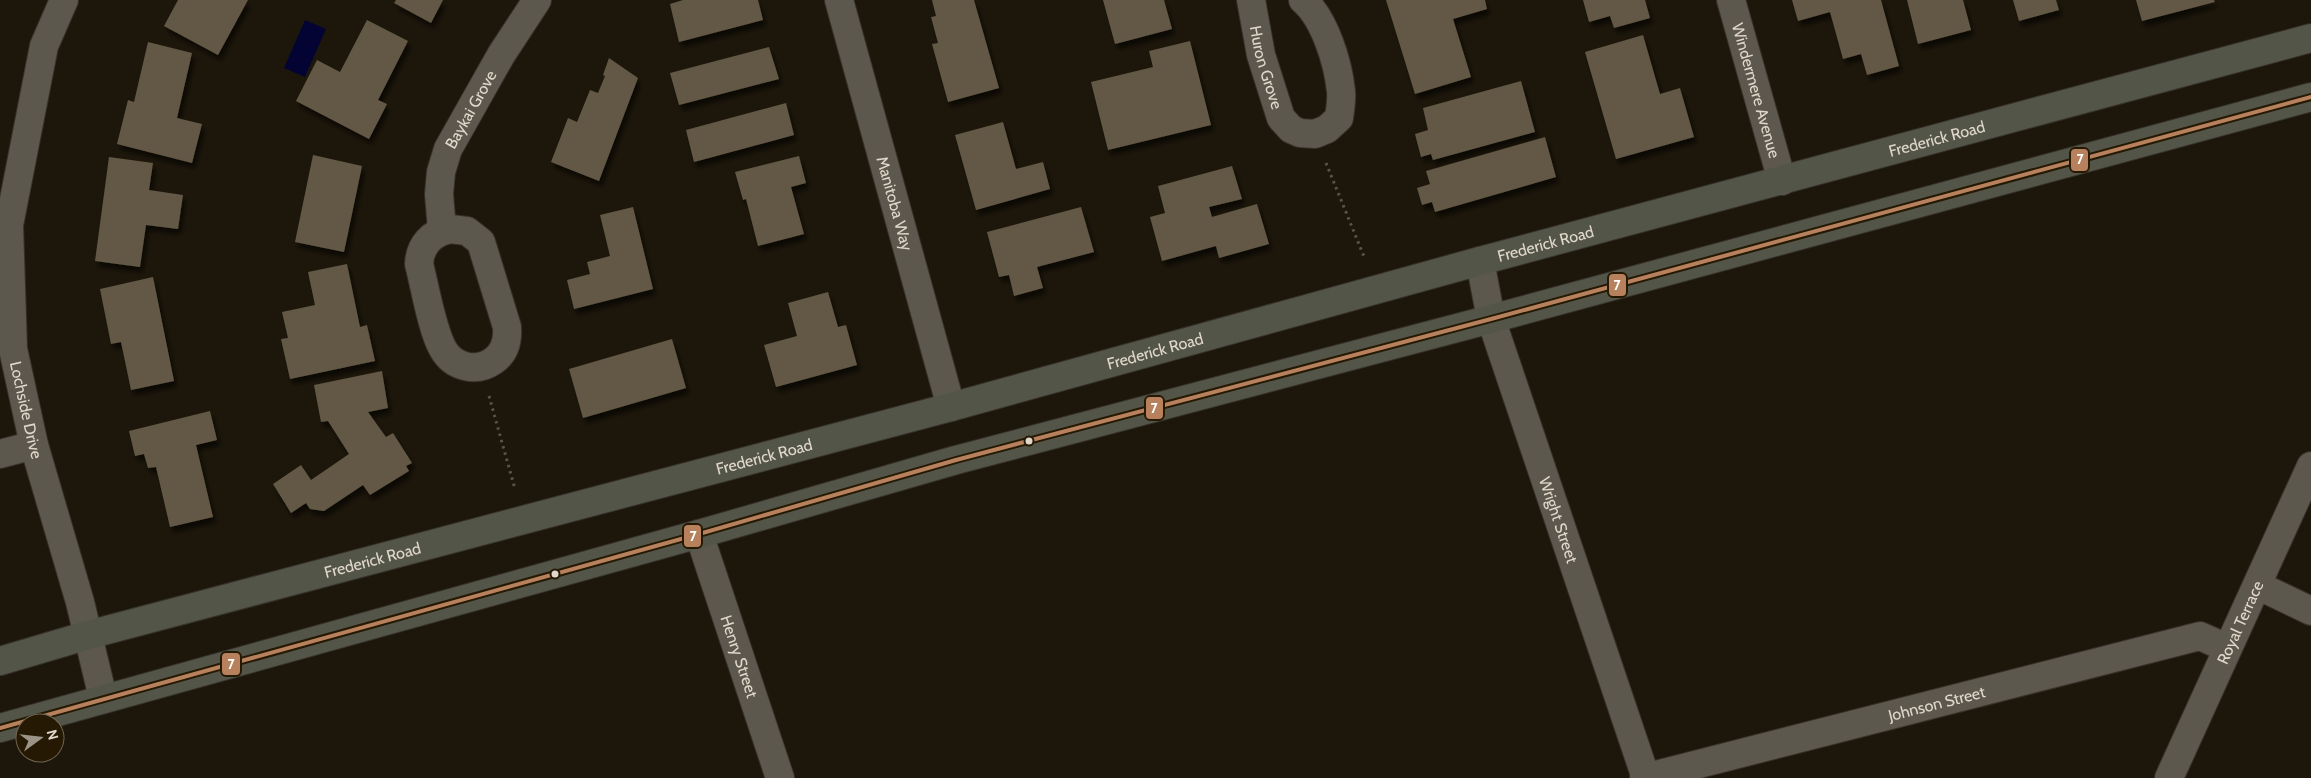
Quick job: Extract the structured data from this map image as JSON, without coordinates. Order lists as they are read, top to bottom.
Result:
{
  "streets": {
    "main road": ["Frederick Road"],
    "street": [
      "Huron Grove",
      "Windermere Avenue",
      "Baykai Grove",
      "Manitoba Way",
      "Lochside Drive",
      "Wright Street",
      "Royal Terrace",
      "Henry Street",
      "Johnson Street"
    ]
  },
  "crossings": [
    ["Windermere Avenue", "Frederick Road"],
    ["Frederick Road", "Manitoba Way"],
    ["Frederick Road", "Lochside Drive"],
    ["Frederick Road", "Wright Street"],
    ["Wright Street", "Johnson Street"],
    ["Royal Terrace", "Johnson Street"]
  ],
  "lines": ["transit line 7"],
  "north": "right"
}
